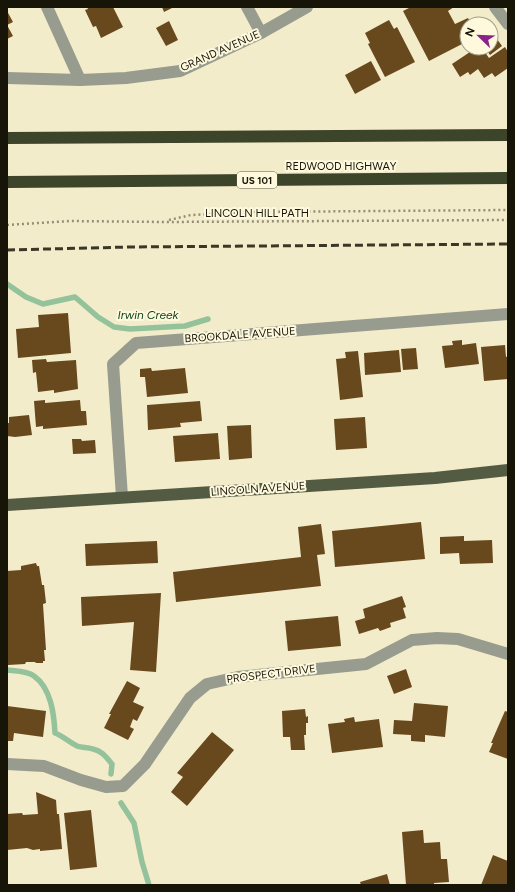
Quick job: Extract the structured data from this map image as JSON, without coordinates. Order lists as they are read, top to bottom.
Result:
{
  "streets": {
    "highway": ["REDWOOD HIGHWAY", "US 101"],
    "main road": ["LINCOLN AVENUE"],
    "street": ["GRAND AVENUE", "BROOKDALE AVENUE", "PROSPECT DRIVE"],
    "path": ["LINCOLN HILL PATH"]
  },
  "crossings": [
    ["BROOKDALE AVENUE", "LINCOLN AVENUE"]
  ],
  "water": ["Irwin Creek"],
  "north": "top left"
}
